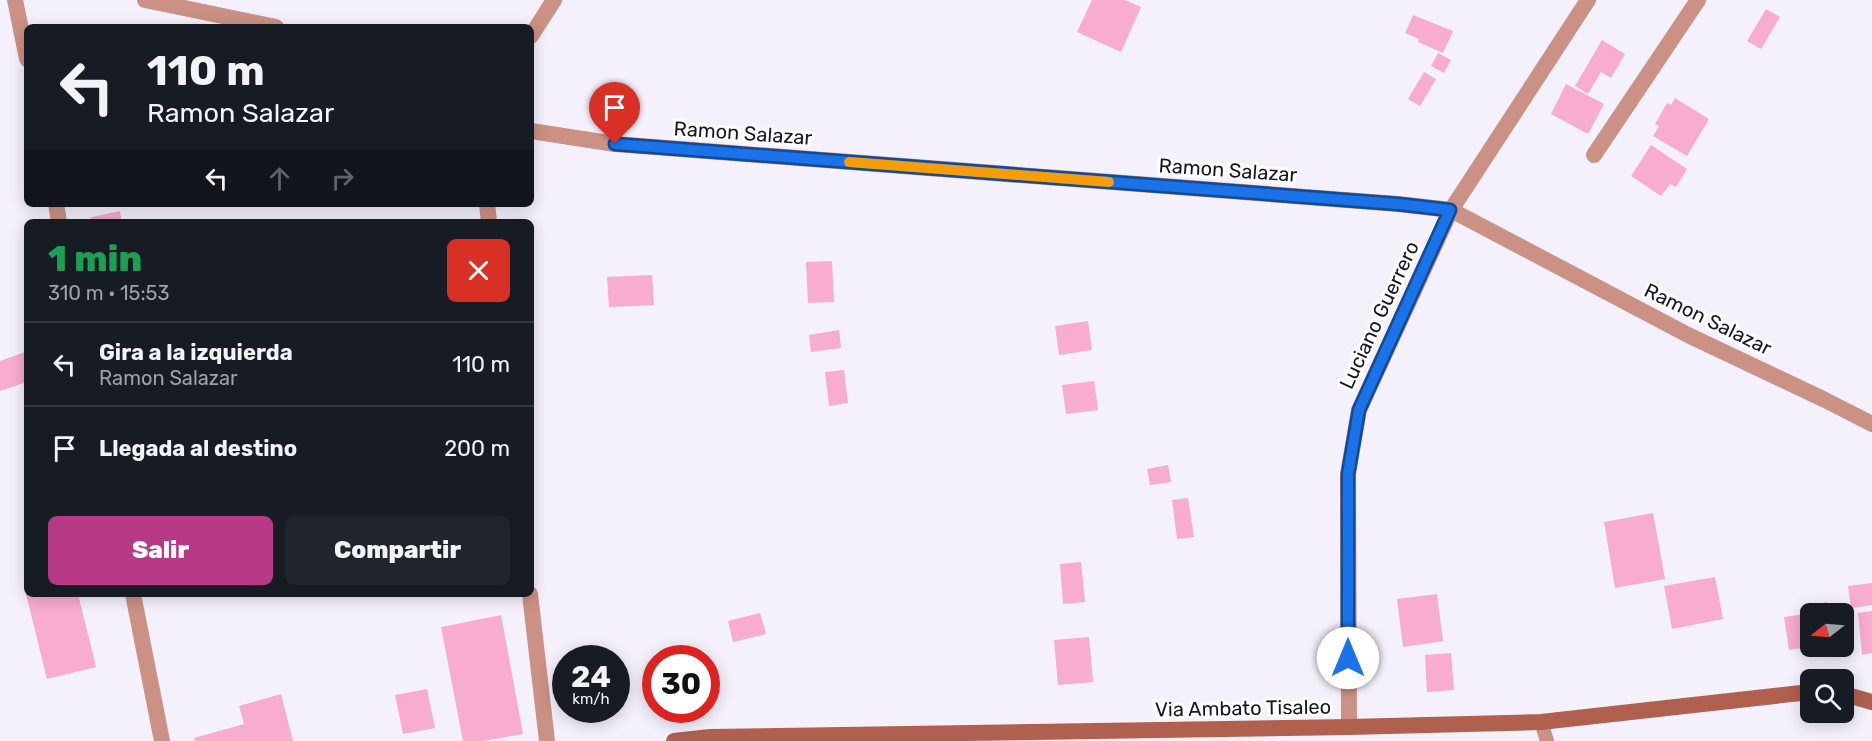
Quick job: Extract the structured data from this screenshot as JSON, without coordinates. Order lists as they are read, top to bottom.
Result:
{
  "streets": {
    "main road": ["Via Ambato Tisaleo"],
    "street": ["Ramon Salazar", "Luciano Guerrero"]
  },
  "crossings": [
    ["Ramon Salazar", "Luciano Guerrero"],
    ["Luciano Guerrero", "Via Ambato Tisaleo"]
  ],
  "north": "left",
  "page": {
    "turn": ["110 m", "Ramon Salazar"],
    "heading": ["1 min", "310 m · 15:53"],
    "list": [
      {
        "name": "Gira a la izquierda",
        "note": "Ramon Salazar",
        "value": "110 m"
      },
      {
        "name": "Llegada al destino",
        "value": "200 m"
      }
    ],
    "buttons": ["Salir", "Compartir"],
    "speed": "24 km/h",
    "limit": "30"
  }
}
